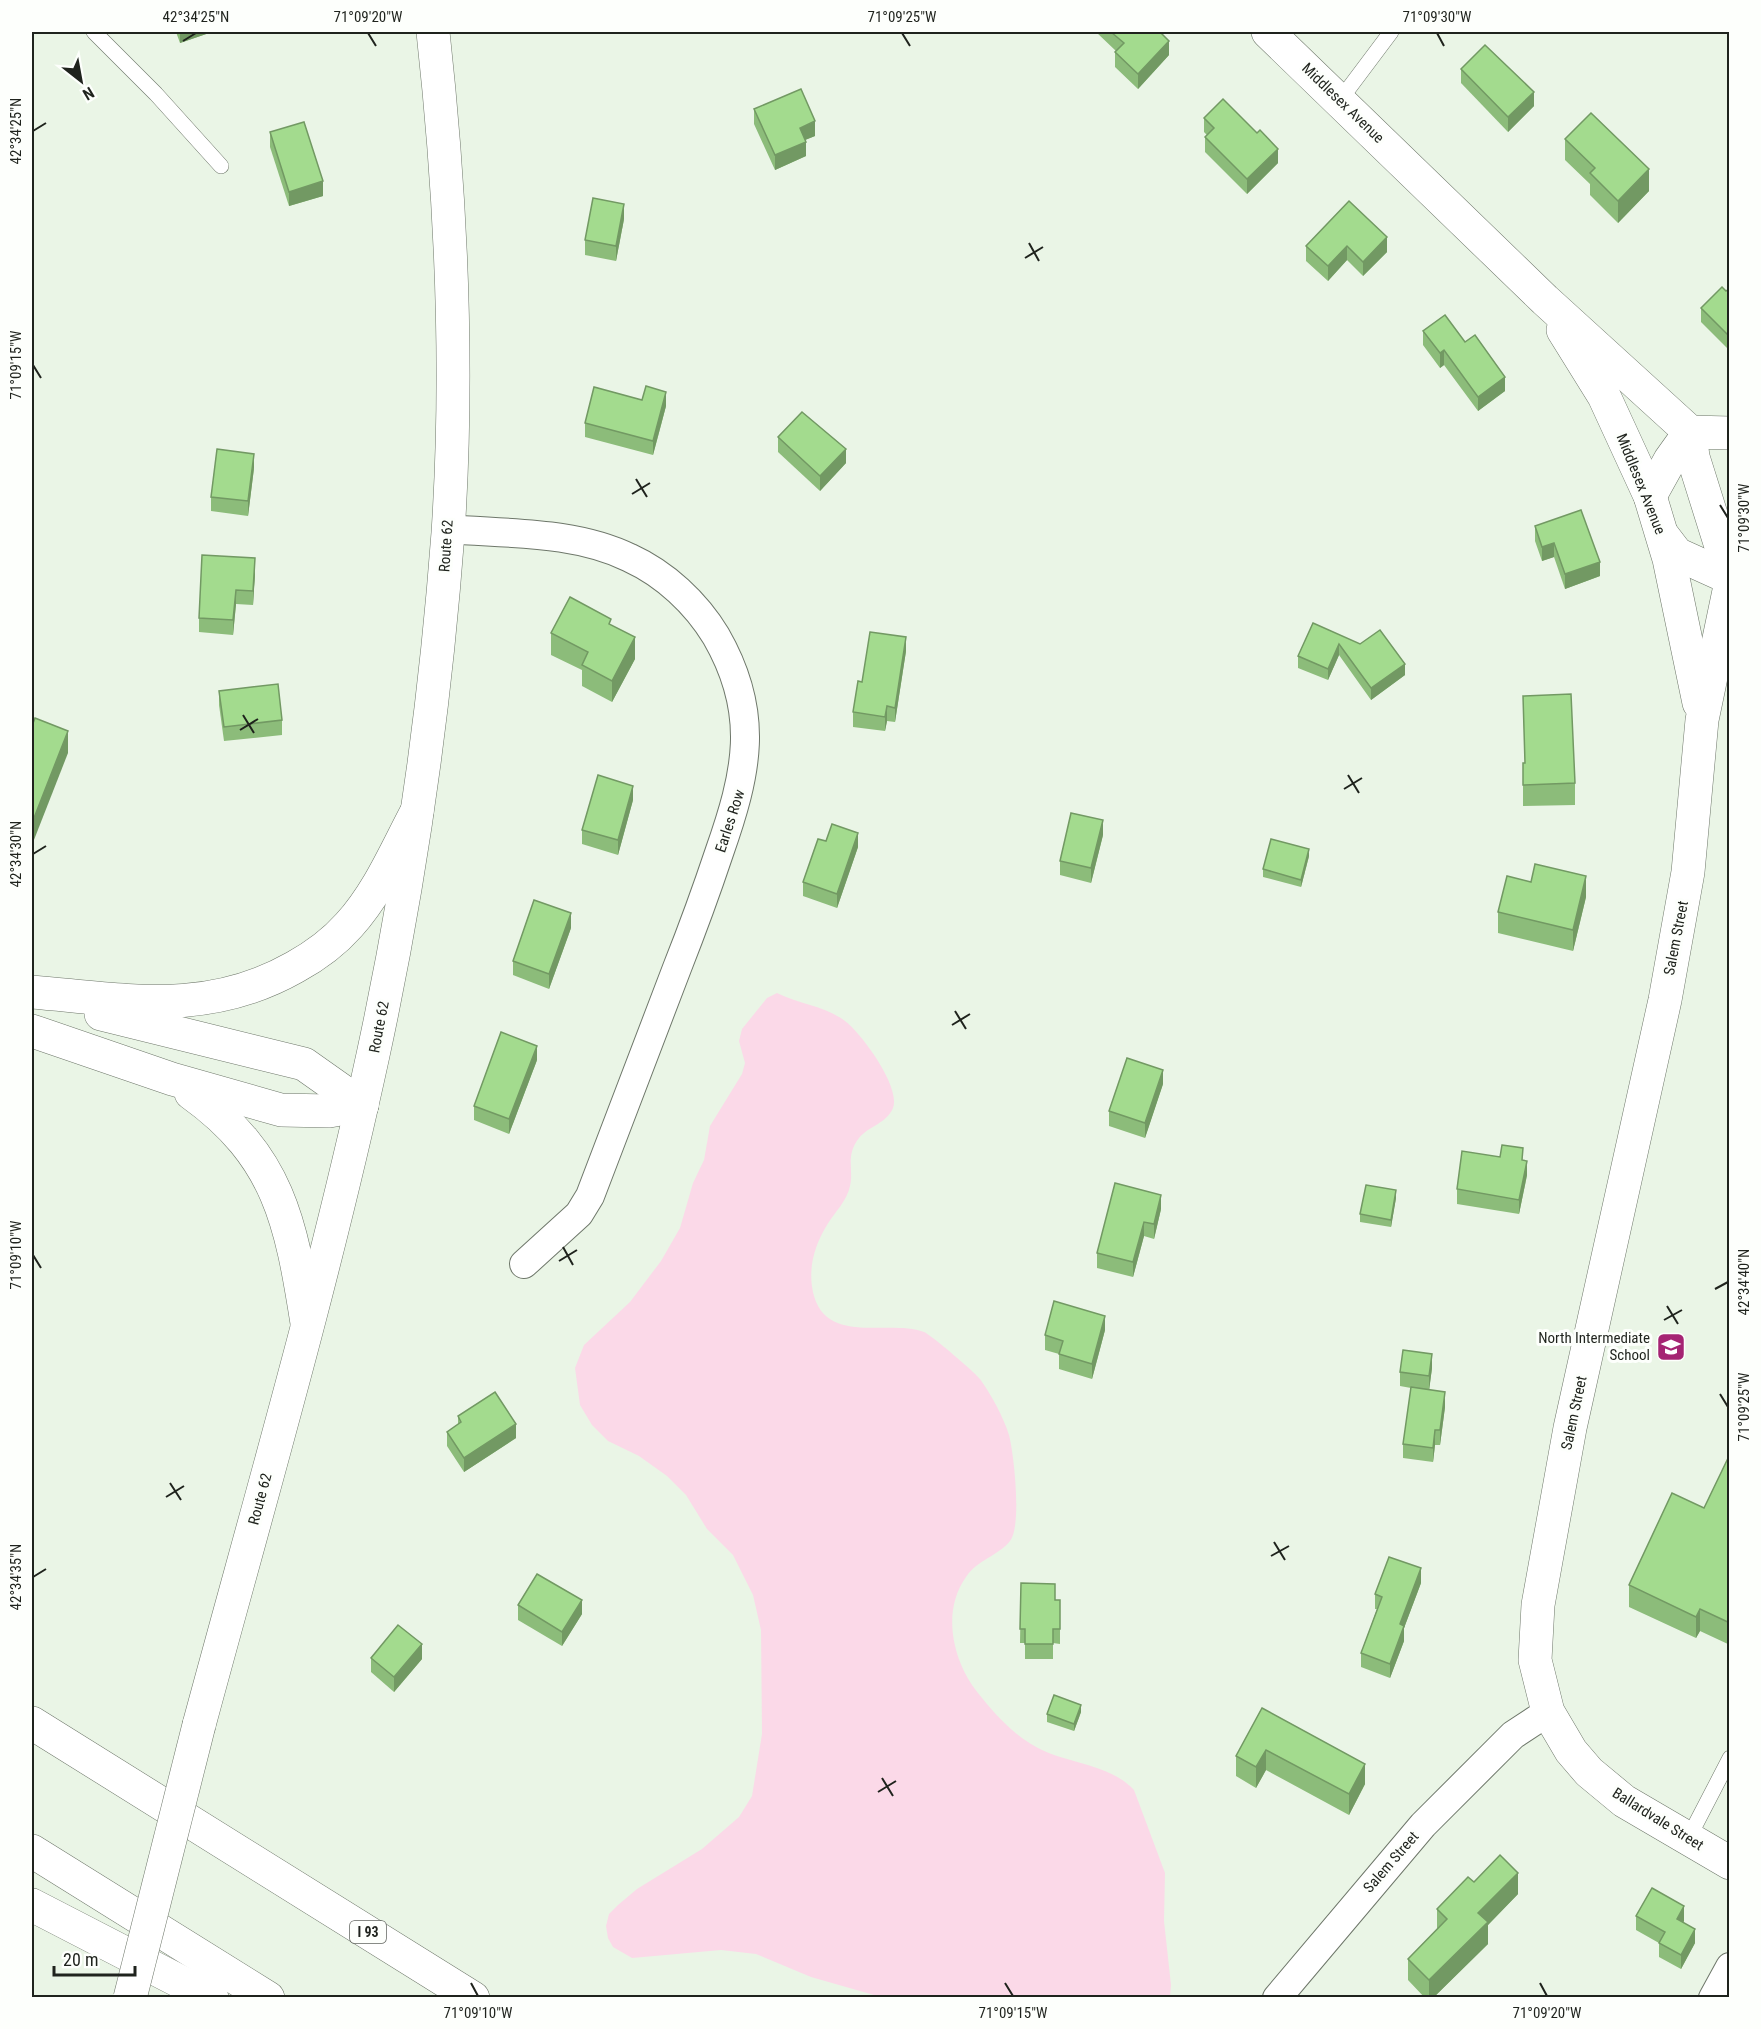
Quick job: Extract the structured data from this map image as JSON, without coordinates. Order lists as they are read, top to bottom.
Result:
{
  "streets": {
    "main road": [
      "Middlesex Avenue",
      "Route 62",
      "Salem Street",
      "Ballardvale Street",
      "I 93"
    ],
    "street": ["Earles Row"]
  },
  "crossings": [
    ["Middlesex Avenue", "Salem Street"],
    ["Route 62", "Earles Row"],
    ["Salem Street", "Ballardvale Street"]
  ],
  "places": {
    "school or university": ["North Intermediate School"]
  },
  "scale_bar": "20 m",
  "north": "bottom right",
  "coordinates": [
    "42°34'25\"N",
    "71°09'20\"W",
    "71°09'25\"W",
    "71°09'30\"W",
    "71°09'15\"W",
    "42°34'30\"N",
    "71°09'10\"W",
    "42°34'40\"N",
    "42°34'35\"N"
  ]
}
